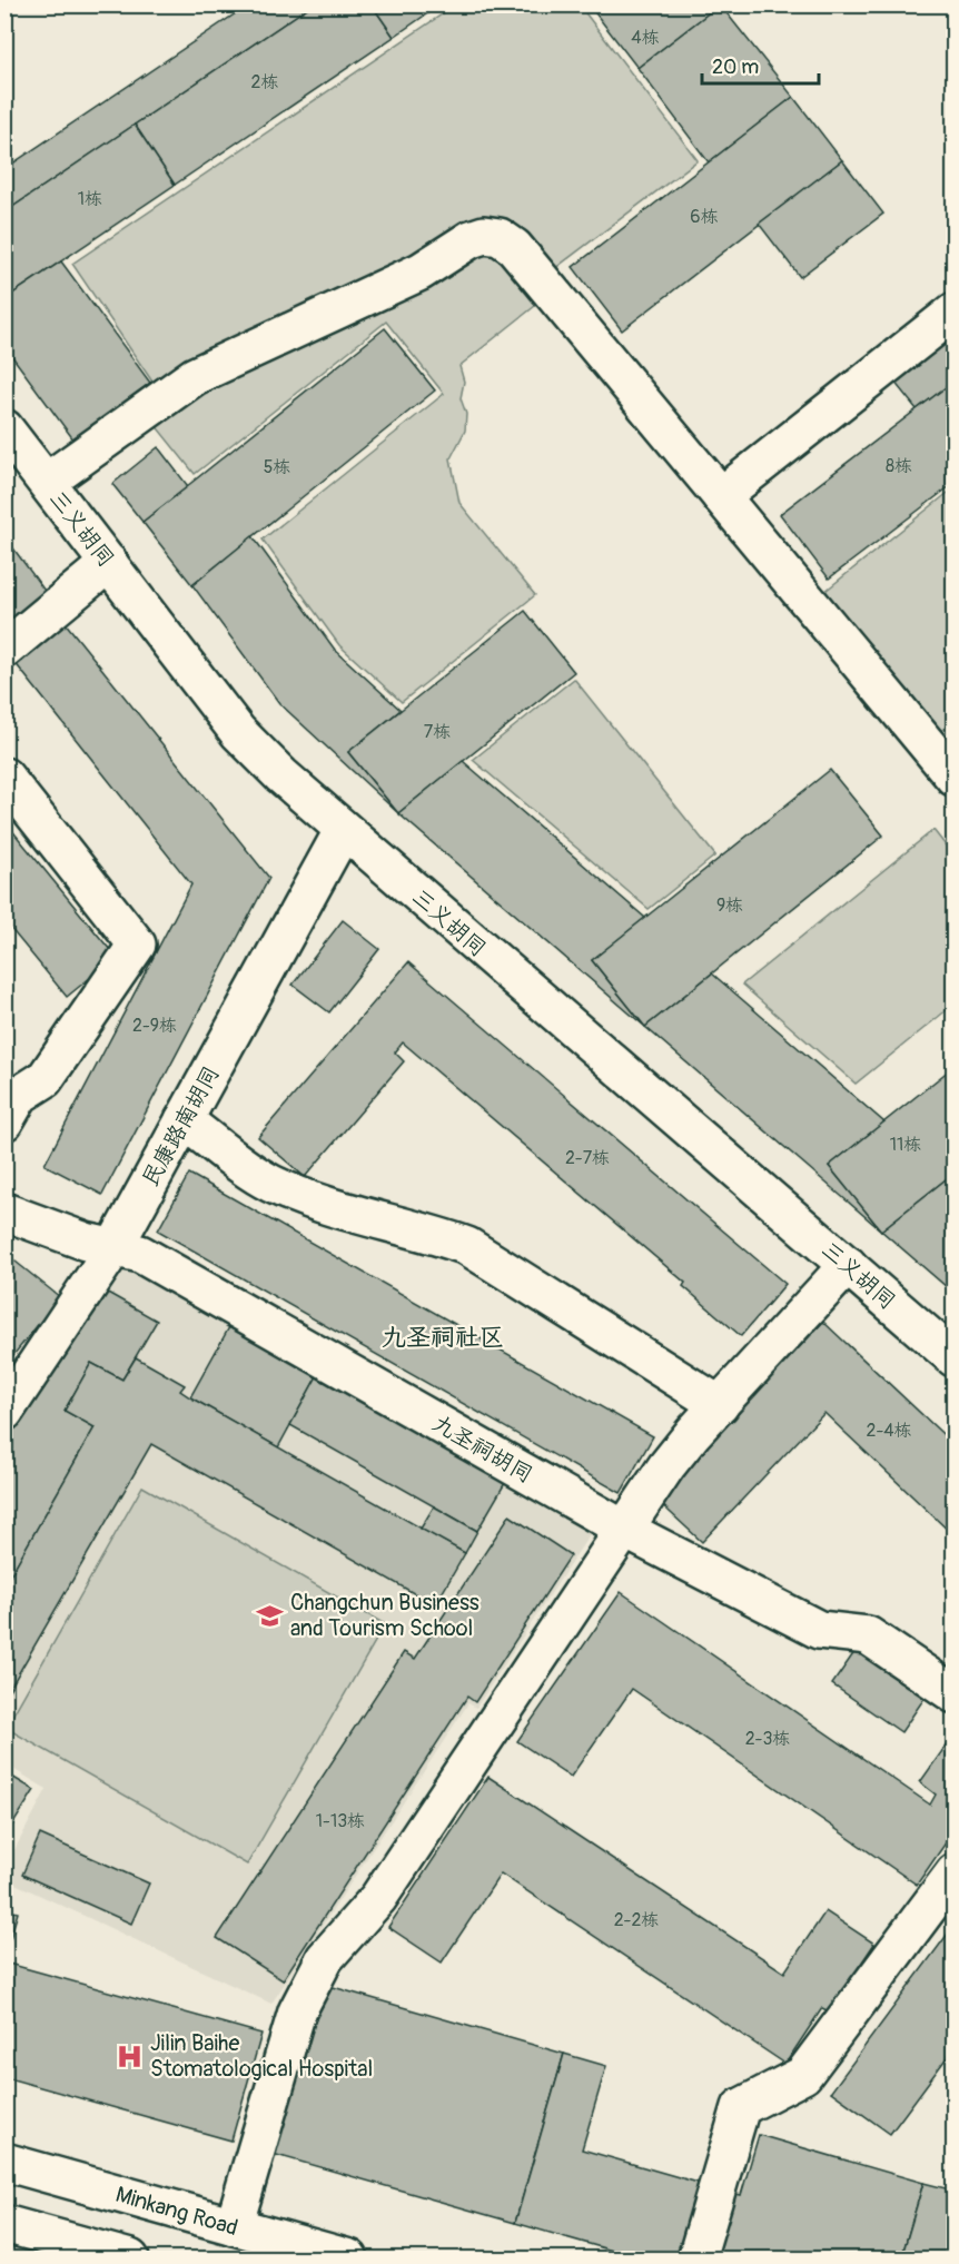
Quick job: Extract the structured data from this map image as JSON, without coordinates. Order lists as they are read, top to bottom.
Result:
{
  "streets": {
    "street": [
      "三义胡同",
      "民康路南胡同",
      "九圣祠胡同",
      "Minkang Road"
    ]
  },
  "crossings": [
    ["三义胡同", "民康路南胡同"],
    ["民康路南胡同", "九圣祠胡同"]
  ],
  "districts": ["九圣祠社区"],
  "places": {
    "school or university": ["Changchun Business and Tourism School"],
    "hospital": ["Jilin Baihe Stomatological Hospital"]
  },
  "house_numbers": [
    "4栋",
    "2栋",
    "1栋",
    "6栋",
    "8栋",
    "5栋",
    "7栋",
    "9栋",
    "2-9栋",
    "11栋",
    "2-7栋",
    "2-4栋",
    "2-3栋",
    "1-13栋",
    "2-2栋"
  ],
  "scale_bar": "20 m"
}
